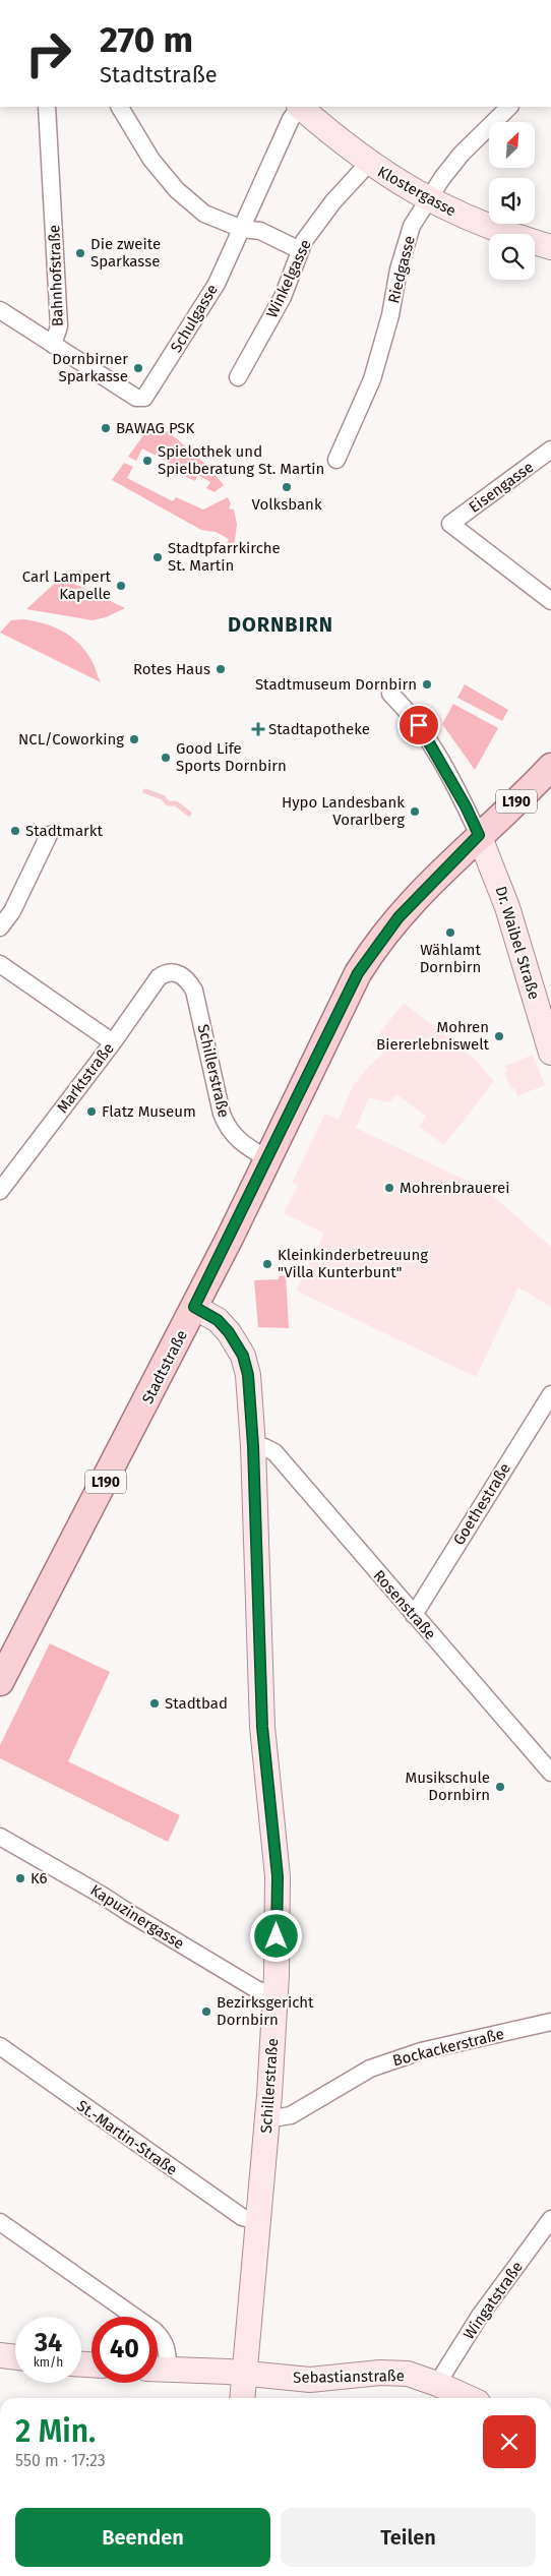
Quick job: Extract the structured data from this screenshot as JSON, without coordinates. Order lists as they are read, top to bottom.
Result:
{
  "streets": {
    "main road": ["L190", "Stadtstraße"],
    "street": [
      "Klostergasse",
      "Riedgasse",
      "Bahnhofstraße",
      "Winkelgasse",
      "Schulgasse",
      "Eisengasse",
      "Dr. Waibel Straße",
      "Schillerstraße",
      "Marktstraße",
      "Goethestraße",
      "Rosenstraße",
      "Kapuzinergasse",
      "Bockackerstraße",
      "St.-Martin-Straße",
      "Wingatstraße",
      "Sebastianstraße"
    ]
  },
  "crossings": [
    ["Klostergasse", "Riedgasse"],
    ["Klostergasse", "Winkelgasse"],
    ["Bahnhofstraße", "Schulgasse"],
    ["Dr. Waibel Straße", "Stadtstraße"],
    ["Schillerstraße", "Marktstraße"],
    ["Schillerstraße", "Stadtstraße"],
    ["Schillerstraße", "Rosenstraße"],
    ["Schillerstraße", "Kapuzinergasse"],
    ["Schillerstraße", "Bockackerstraße"],
    ["Schillerstraße", "St.-Martin-Straße"],
    ["Schillerstraße", "Sebastianstraße"],
    ["Goethestraße", "Rosenstraße"],
    ["Wingatstraße", "Sebastianstraße"]
  ],
  "districts": ["DORNBIRN"],
  "places": {
    "other": [
      "Die zweite Sparkasse",
      "Dornbirner Sparkasse",
      "BAWAG PSK",
      "Spielothek und Spielberatung St. Martin",
      "Volksbank",
      "Stadtpfarrkirche St. Martin",
      "Carl Lampert Kapelle",
      "Rotes Haus",
      "Stadtmuseum Dornbirn",
      "NCL/Coworking",
      "Good Life Sports Dornbirn",
      "Hypo Landesbank Vorarlberg",
      "Stadtmarkt",
      "Wählamt Dornbirn",
      "Mohren Biererlebniswelt",
      "Flatz Museum",
      "Mohrenbrauerei",
      "Kleinkinderbetreuung \"Villa Kunterbunt\"",
      "Stadtbad",
      "Musikschule Dornbirn",
      "K6",
      "Bezirksgericht Dornbirn"
    ],
    "health": ["Stadtapotheke"]
  },
  "north": "top right",
  "page": {
    "turn": ["270 m", "Stadtstraße"],
    "speed": "34 km/h",
    "limit": "40",
    "heading": ["2 Min.", "550 m · 17:23"],
    "buttons": ["Beenden", "Teilen"]
  }
}
